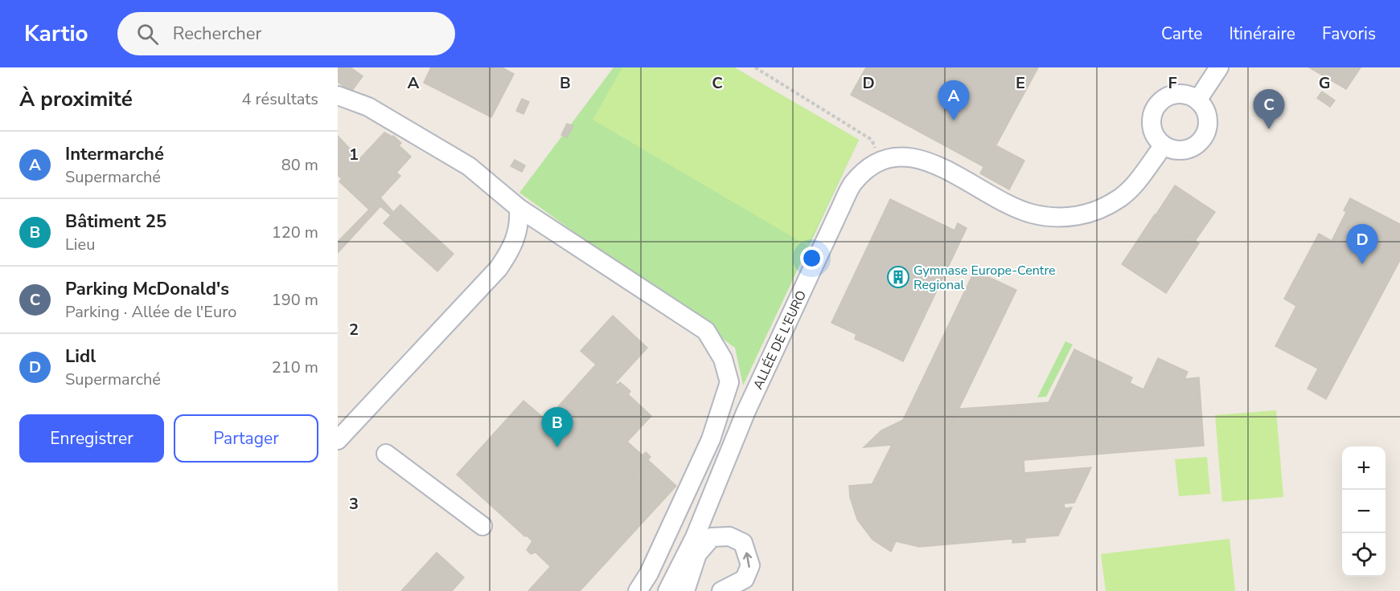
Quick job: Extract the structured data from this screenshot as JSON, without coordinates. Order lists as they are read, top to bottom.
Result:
{
  "streets": {
    "street": ["ALLÉE DE L'EURO"]
  },
  "places": {
    "building": ["Gymnase Europe-Centre Regional"]
  },
  "page": {
    "header": "Kartio",
    "search": "Rechercher",
    "nav": ["Carte", "Itinéraire", "Favoris"],
    "heading": ["À proximité", "4 résultats"],
    "pins": [
      "A",
      "C",
      "D",
      "B"
    ],
    "list": [
      {
        "mark": "A",
        "name": "Intermarché",
        "note": "Supermarché",
        "value": "80 m"
      },
      {
        "mark": "B",
        "name": "Bâtiment 25",
        "note": "Lieu",
        "value": "120 m"
      },
      {
        "mark": "C",
        "name": "Parking McDonald's",
        "note": "Parking · Allée de l'Euro",
        "value": "190 m"
      },
      {
        "mark": "D",
        "name": "Lidl",
        "note": "Supermarché",
        "value": "210 m"
      }
    ],
    "buttons": ["Enregistrer", "Partager"],
    "map_buttons": ["+", "−"]
  },
  "grid": {
    "columns": [
      "A",
      "B",
      "C",
      "D",
      "E",
      "F",
      "G"
    ],
    "rows": ["1", "2", "3"]
  }
}
